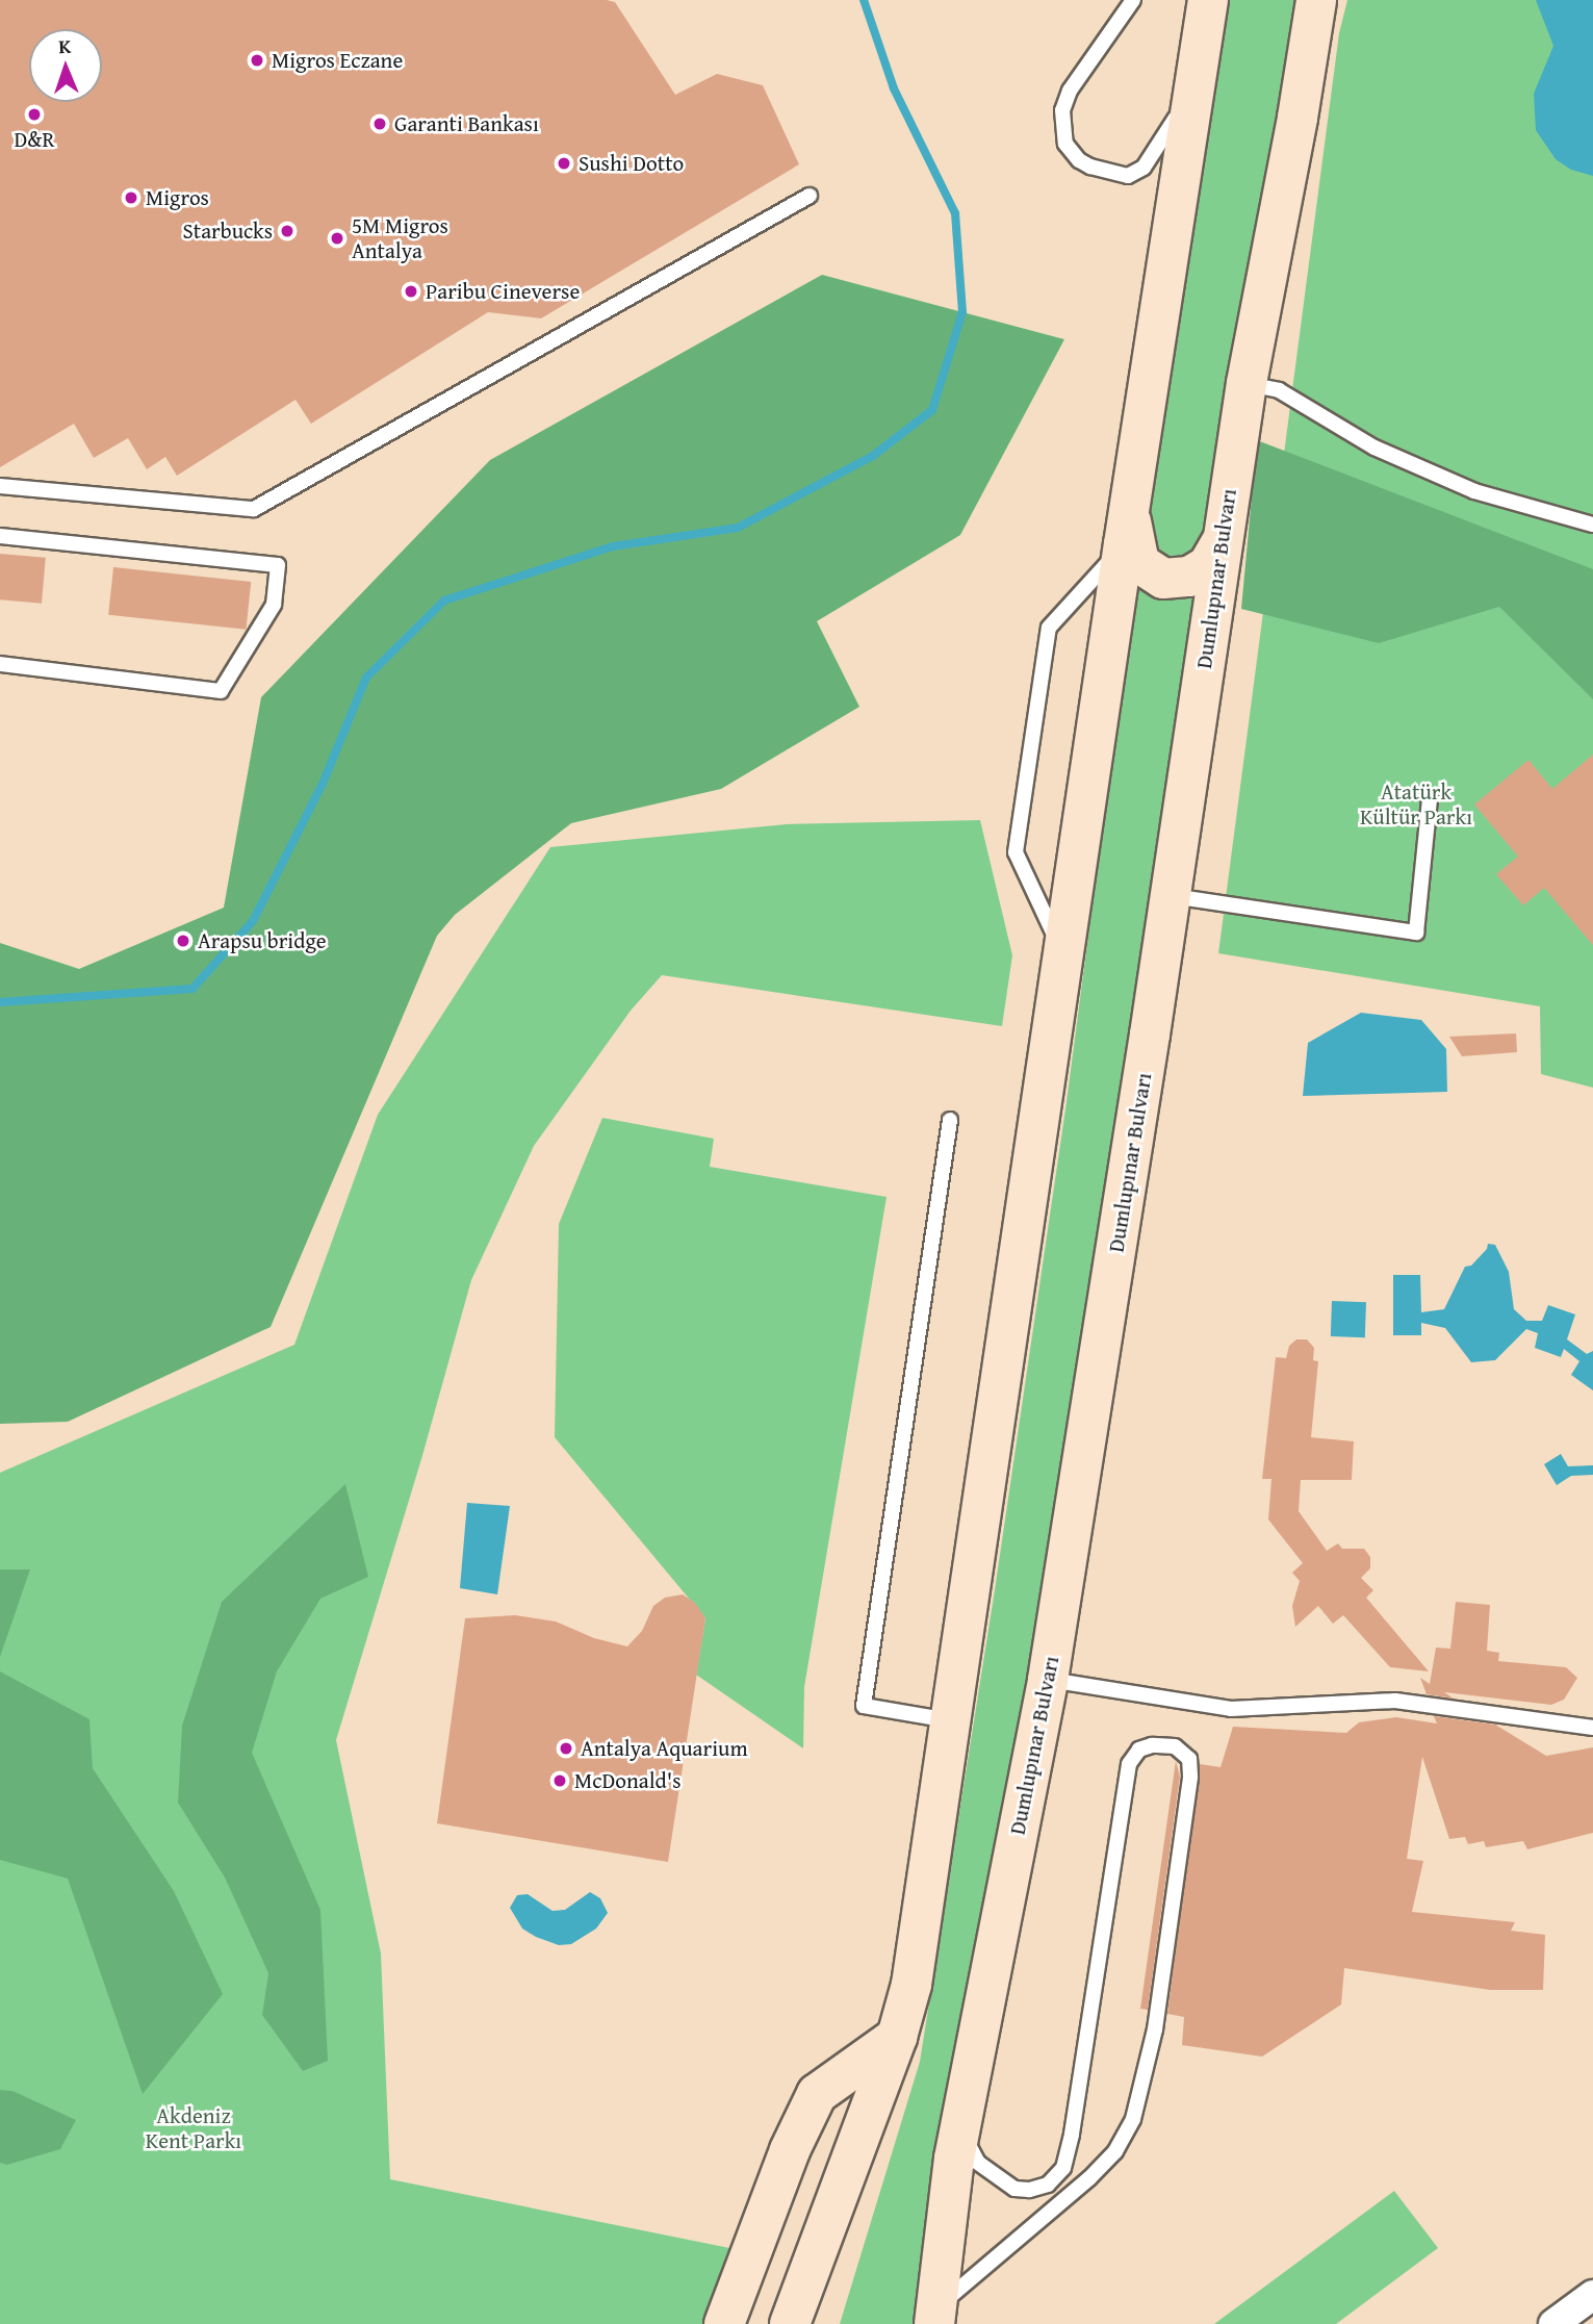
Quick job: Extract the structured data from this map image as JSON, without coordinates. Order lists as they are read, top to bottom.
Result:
{
  "streets": {
    "main road": ["Dumlupınar Bulvarı"]
  },
  "parks": ["Atatürk Kültür Parkı", "Akdeniz Kent Parkı"],
  "places": [
    "Migros Eczane",
    "D&R",
    "Garanti Bankası",
    "Sushi Dotto",
    "Migros",
    "Starbucks",
    "5M Migros Antalya",
    "Paribu Cineverse",
    "Arapsu bridge",
    "Antalya Aquarium",
    "McDonald's"
  ],
  "north": "top"
}
